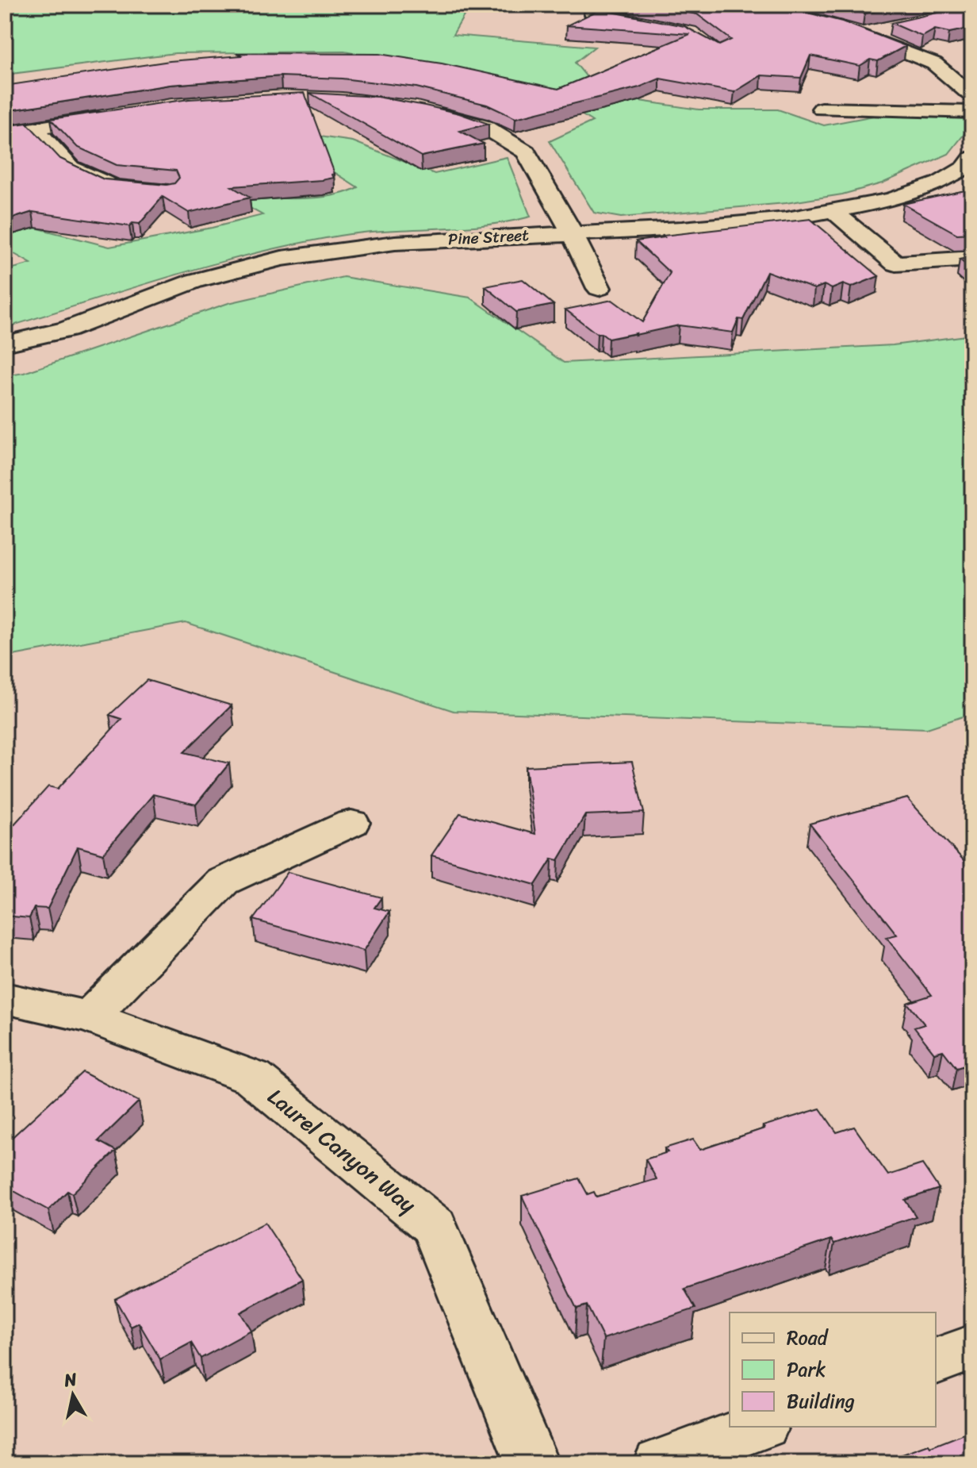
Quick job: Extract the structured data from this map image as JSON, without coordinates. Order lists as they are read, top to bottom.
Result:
{
  "streets": {
    "street": ["Pine Street", "Laurel Canyon Way"]
  },
  "legend": ["Road", "Park", "Building"],
  "north": "top"
}
